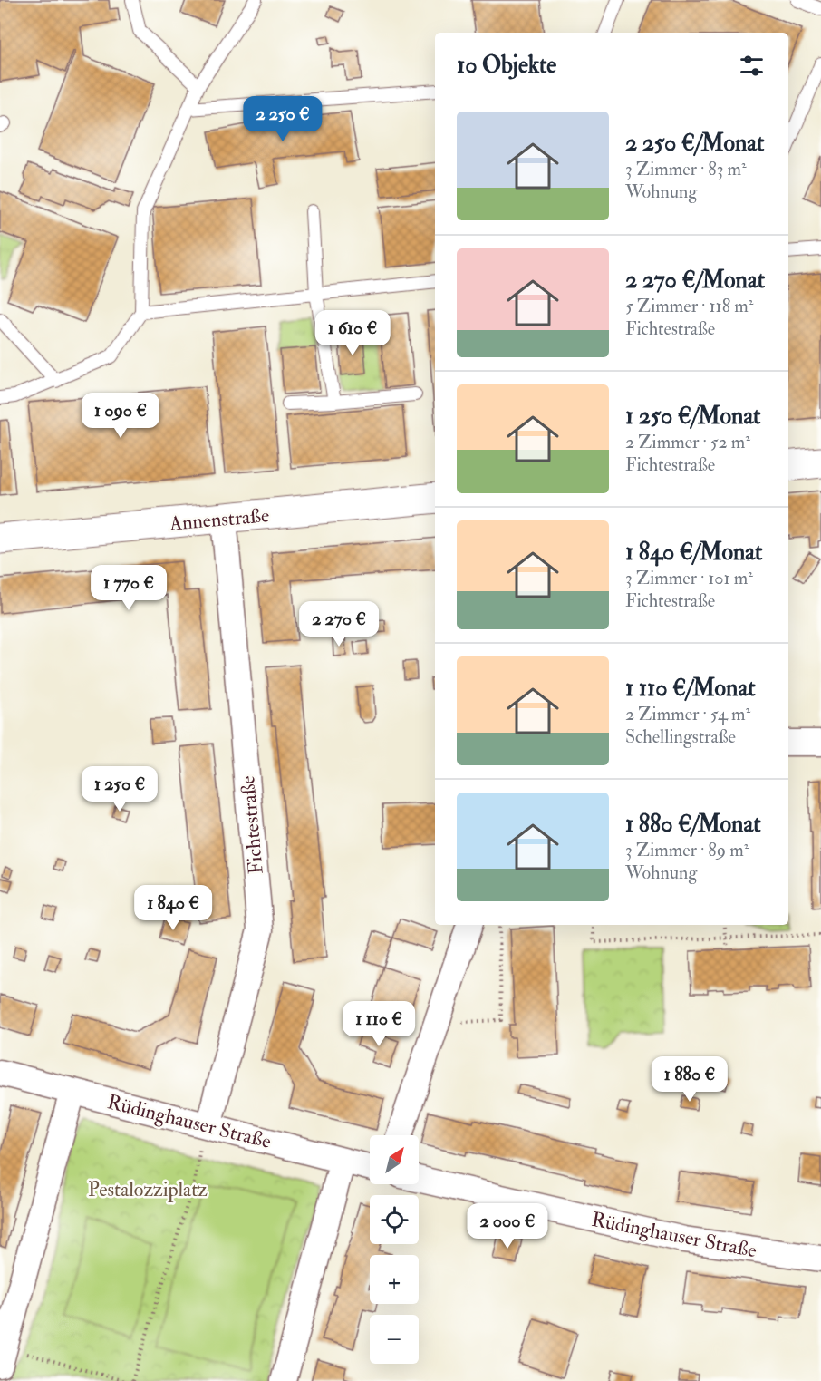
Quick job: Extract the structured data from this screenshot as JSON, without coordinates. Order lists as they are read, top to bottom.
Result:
{
  "streets": {
    "street": ["Annenstraße", "Fichtestraße", "Rüdinghauser Straße"]
  },
  "crossings": [
    ["Annenstraße", "Fichtestraße"],
    ["Fichtestraße", "Rüdinghauser Straße"]
  ],
  "parks": ["Pestalozziplatz"],
  "north": "top right",
  "page": {
    "heading": "10 Objekte",
    "price": [
      "2 250 €",
      "1 610 €",
      "1 090 €",
      "1 770 €",
      "2 270 €",
      "1 250 €",
      "1 840 €",
      "1 110 €",
      "1 880 €",
      "2 000 €"
    ],
    "list": [
      {
        "name": "2 250 €/Monat",
        "note": "3 Zimmer · 83 m² · Wohnung"
      },
      {
        "name": "2 270 €/Monat",
        "note": "5 Zimmer · 118 m² · Fichtestraße"
      },
      {
        "name": "1 250 €/Monat",
        "note": "2 Zimmer · 52 m² · Fichtestraße"
      },
      {
        "name": "1 840 €/Monat",
        "note": "3 Zimmer · 101 m² · Fichtestraße"
      },
      {
        "name": "1 110 €/Monat",
        "note": "2 Zimmer · 54 m² · Schellingstraße"
      },
      {
        "name": "1 880 €/Monat",
        "note": "3 Zimmer · 89 m² · Wohnung"
      }
    ],
    "map_buttons": ["+", "−"]
  }
}
